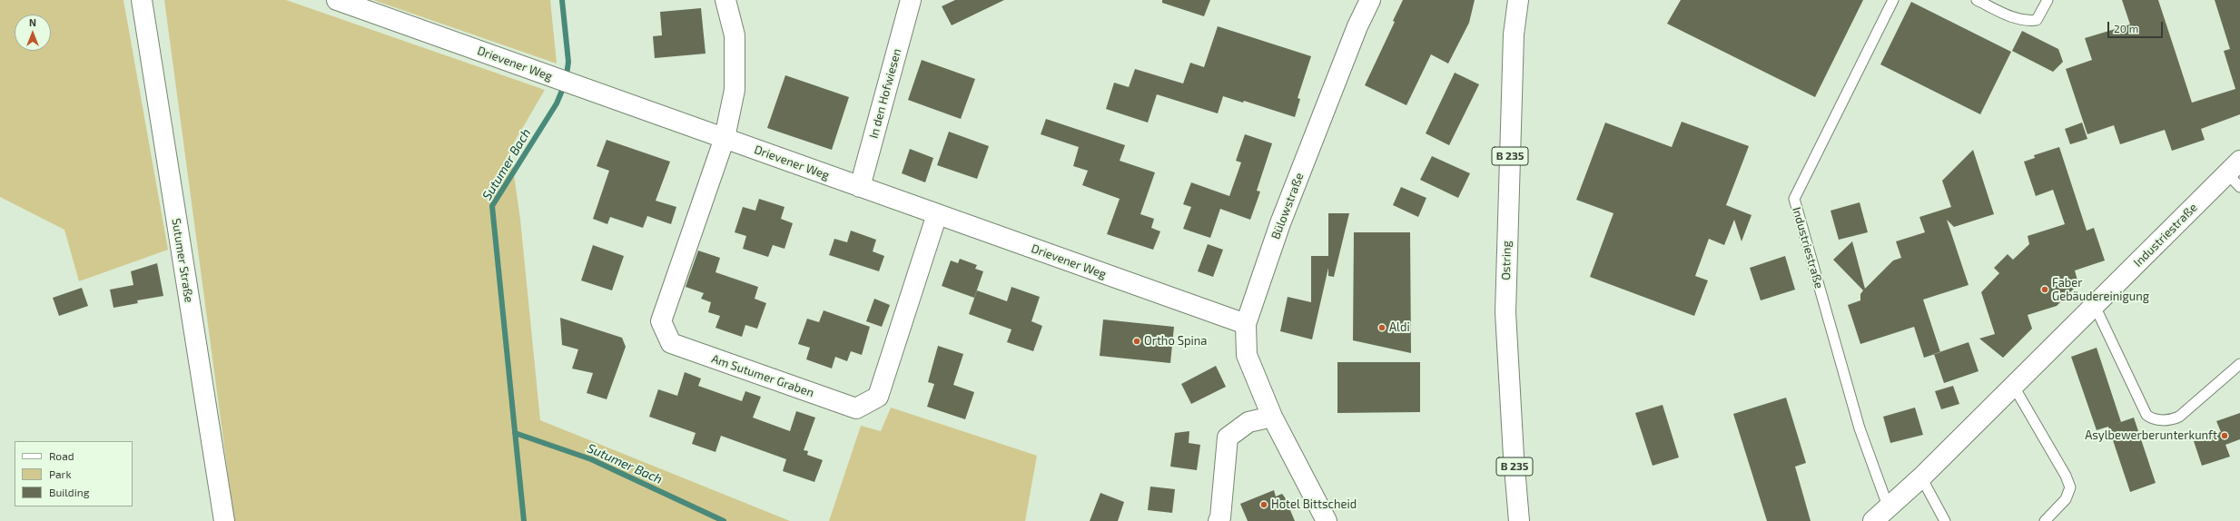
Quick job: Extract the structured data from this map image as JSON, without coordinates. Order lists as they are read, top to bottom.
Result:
{
  "streets": {
    "street": [
      "Drievener Weg",
      "In den Hofwiesen",
      "B 235",
      "Bülowstraße",
      "Industriestraße",
      "Sutumer Straße",
      "Ostring",
      "Am Sutumer Graben"
    ]
  },
  "crossings": [
    ["Drievener Weg", "In den Hofwiesen"],
    ["Drievener Weg", "Bülowstraße"],
    ["Drievener Weg", "Am Sutumer Graben"]
  ],
  "water": ["Sutumer Bach"],
  "places": [
    "Faber Gebäudereinigung",
    "Aldi",
    "Ortho Spina",
    "Asylbewerberunterkunft",
    "Hotel Bittscheid"
  ],
  "legend": ["Road", "Park", "Building"],
  "scale_bar": "20 m",
  "north": "top"
}
